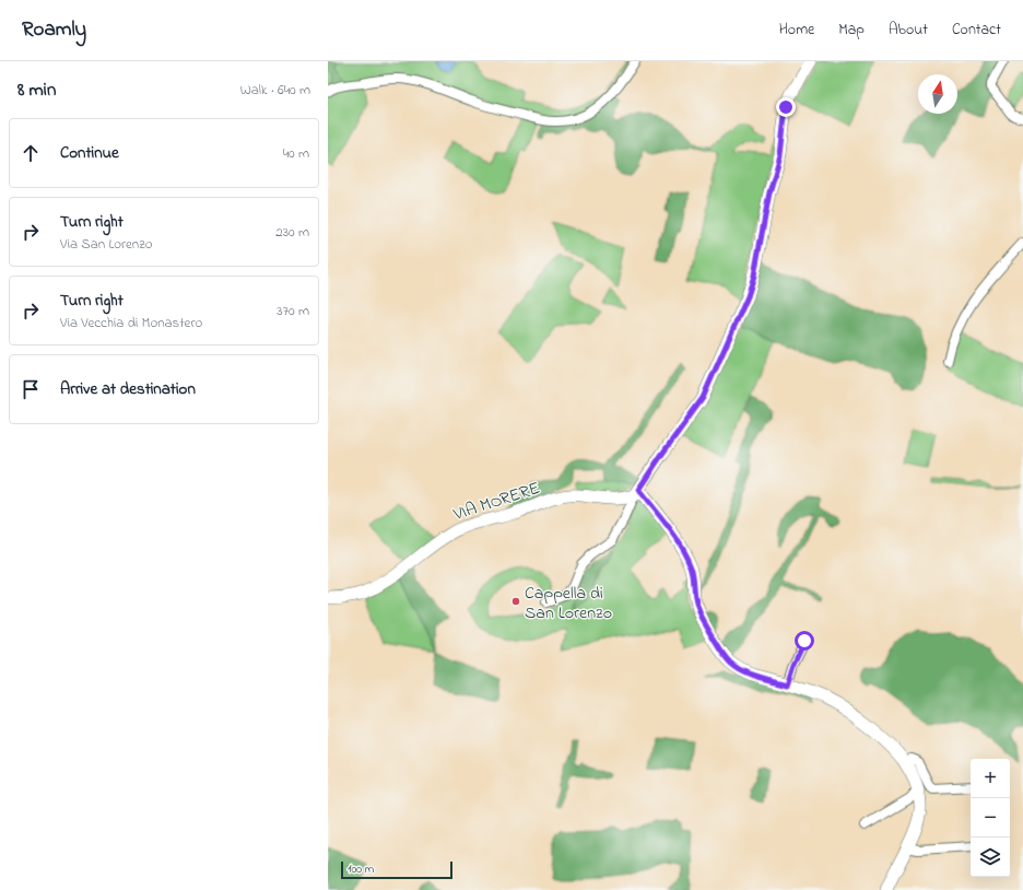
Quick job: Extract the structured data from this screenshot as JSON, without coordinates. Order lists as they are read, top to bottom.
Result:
{
  "streets": {
    "street": ["VIA MORERE"]
  },
  "places": ["Cappella di San Lorenzo"],
  "scale_bar": "100 m",
  "north": "top",
  "page": {
    "header": "Roamly",
    "nav": [
      "Home",
      "Map",
      "About",
      "Contact"
    ],
    "heading": ["8 min", "Walk · 640 m"],
    "list": [
      ["Continue", "40 m"],
      ["Turn right", "Via San Lorenzo", "230 m"],
      ["Turn right", "Via Vecchia di Monastero", "370 m"],
      "Arrive at destination"
    ],
    "map_buttons": ["+", "−"],
    "scale": "100 m"
  }
}
